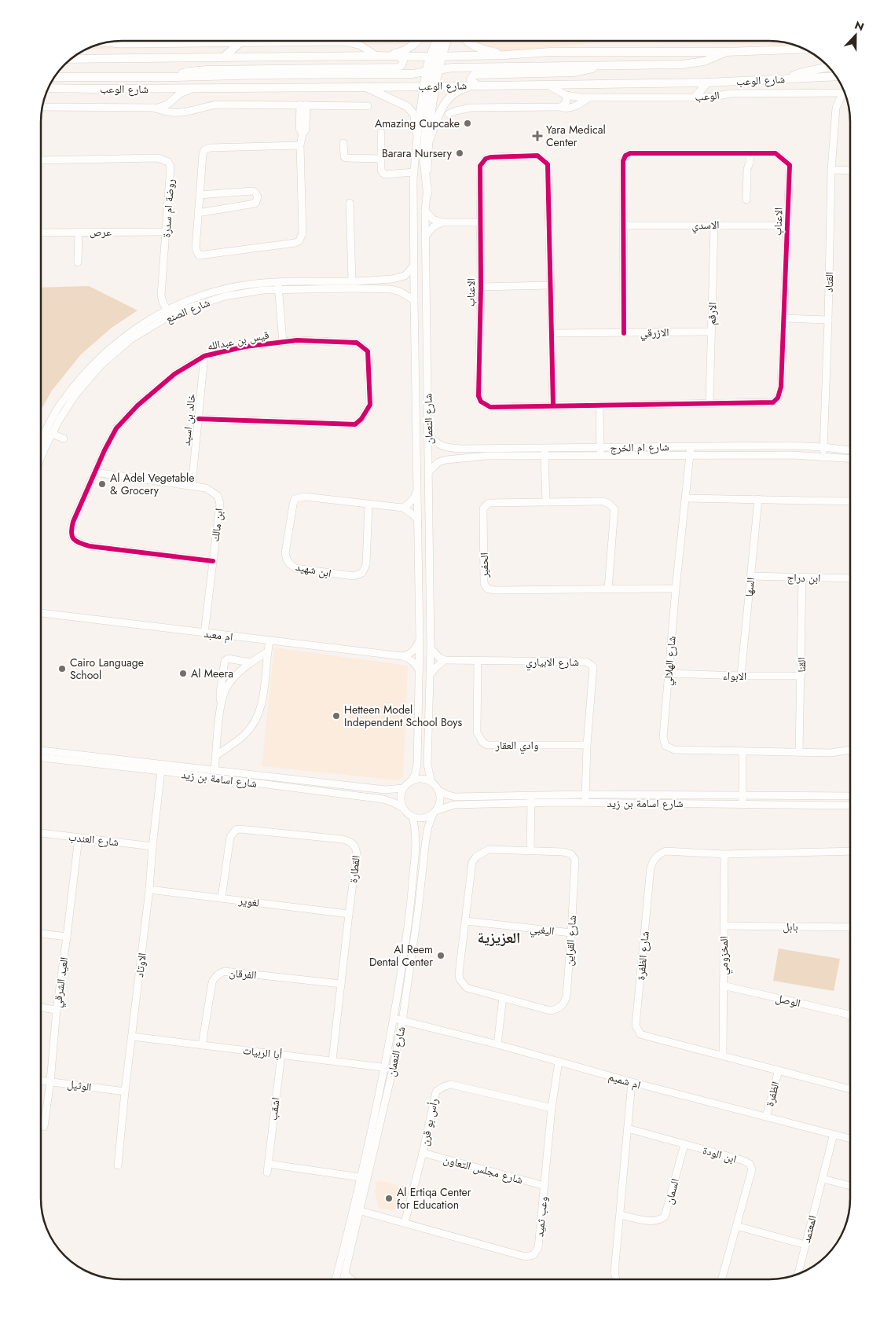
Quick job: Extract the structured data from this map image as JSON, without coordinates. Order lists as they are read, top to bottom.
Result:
{
  "streets": {
    "main road": ["شارع الوعب"],
    "street": [
      "الوعب",
      "روضة ام سدرة",
      "الاعناب",
      "الاسدي",
      "عرص",
      "القتاد",
      "شارع الصنع",
      "الارقم",
      "الازرقي",
      "قيس بن عبدالله",
      "شارع النعمان",
      "خالد بن اسيد",
      "شارع ام الخرج",
      "ابن مالك",
      "الحفير",
      "ابن شهيد",
      "ابن دراج",
      "السها",
      "ام معبد",
      "شارع الهلالي",
      "شارع الابياري",
      "القنا",
      "الابواء",
      "وادي العقار",
      "شارع اسامة بن زيد",
      "شارع العندب",
      "القطارة",
      "لغوير",
      "بابل",
      "اليغبي",
      "شارع القراين",
      "شارع الظفرة",
      "المخزومي",
      "الاوتاد",
      "الفرقان",
      "العيد الشرقي",
      "الوصل",
      "أبا الربيات",
      "ام شميم",
      "الوثيل",
      "الظفرة",
      "اشقب",
      "رأس بو قرن",
      "ابن الودة",
      "شارع مجلس التعاون",
      "السمان",
      "وعب ثميد",
      "المعتمد"
    ]
  },
  "crossings": [
    ["شارع الوعب", "الوعب"],
    ["شارع الوعب", "شارع النعمان"],
    ["روضة ام سدرة", "عرص"],
    ["روضة ام سدرة", "شارع الصنع"],
    ["الاعناب", "الاسدي"],
    ["الاعناب", "الارقم"],
    ["الاعناب", "الازرقي"],
    ["الاسدي", "الارقم"],
    ["القتاد", "شارع ام الخرج"],
    ["شارع الصنع", "قيس بن عبدالله"],
    ["شارع الصنع", "شارع النعمان"],
    ["الارقم", "الازرقي"],
    ["قيس بن عبدالله", "خالد بن اسيد"],
    ["قيس بن عبدالله", "ابن مالك"],
    ["شارع النعمان", "شارع ام الخرج"],
    ["شارع النعمان", "ام معبد"],
    ["شارع النعمان", "شارع اسامة بن زيد"],
    ["شارع النعمان", "أبا الربيات"],
    ["شارع النعمان", "ام شميم"],
    ["شارع النعمان", "وعب ثميد"],
    ["خالد بن اسيد", "ابن مالك"],
    ["شارع ام الخرج", "شارع الهلالي"],
    ["ابن مالك", "ام معبد"],
    ["الحفير", "شارع الهلالي"],
    ["ابن دراج", "السها"],
    ["ابن دراج", "القنا"],
    ["السها", "الابواء"],
    ["شارع الهلالي", "القنا"],
    ["شارع الهلالي", "الابواء"],
    ["شارع الابياري", "وادي العقار"],
    ["شارع الابياري", "شارع اسامة بن زيد"],
    ["القنا", "الابواء"],
    ["شارع اسامة بن زيد", "الاوتاد"],
    ["شارع العندب", "الاوتاد"],
    ["شارع العندب", "العيد الشرقي"],
    ["القطارة", "لغوير"],
    ["القطارة", "الفرقان"],
    ["القطارة", "أبا الربيات"],
    ["لغوير", "الاوتاد"],
    ["بابل", "المخزومي"],
    ["اليغبي", "شارع القراين"],
    ["شارع الظفرة", "المخزومي"],
    ["شارع الظفرة", "الظفرة"],
    ["المخزومي", "الوصل"],
    ["الاوتاد", "أبا الربيات"],
    ["الاوتاد", "الوثيل"],
    ["الفرقان", "أبا الربيات"],
    ["العيد الشرقي", "الوثيل"],
    ["أبا الربيات", "اشقب"],
    ["ام شميم", "الظفرة"],
    ["ام شميم", "وعب ثميد"],
    ["ام شميم", "المعتمد"],
    ["رأس بو قرن", "شارع مجلس التعاون"],
    ["رأس بو قرن", "وعب ثميد"],
    ["ابن الودة", "السمان"],
    ["شارع مجلس التعاون", "وعب ثميد"]
  ],
  "districts": ["العزيزية"],
  "places": {
    "other": [
      "Amazing Cupcake",
      "Barara Nursery",
      "Al Adel Vegetable & Grocery",
      "Cairo Language School",
      "Al Meera",
      "Hetteen Model Independent School Boys",
      "Al Reem Dental Center",
      "Al Ertiqa Center for Education"
    ],
    "health": ["Yara Medical Center"]
  },
  "north": "top"
}
